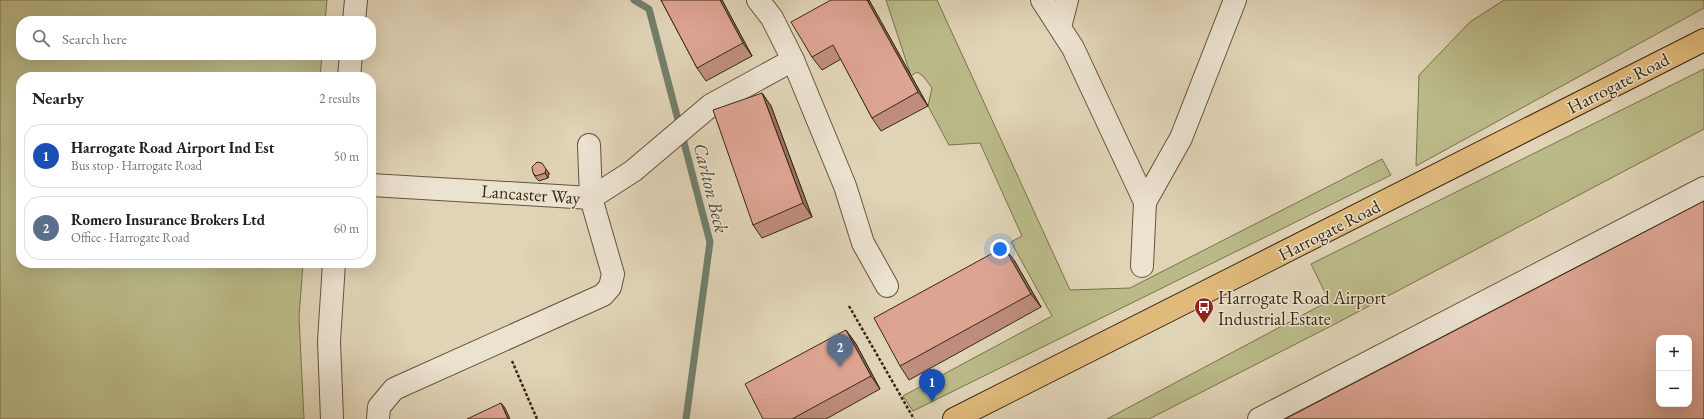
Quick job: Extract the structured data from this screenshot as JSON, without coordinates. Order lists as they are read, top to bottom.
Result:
{
  "streets": {
    "highway": ["Harrogate Road"],
    "street": ["Lancaster Way"]
  },
  "water": ["Carlton Beck"],
  "places": {
    "bus stop": ["Harrogate Road Airport Industrial Estate"]
  },
  "page": {
    "search": "Search here",
    "heading": ["Nearby", "2 results"],
    "list": [
      {
        "mark": "1",
        "name": "Harrogate Road Airport Ind Est",
        "note": "Bus stop · Harrogate Road",
        "value": "50 m"
      },
      {
        "mark": "2",
        "name": "Romero Insurance Brokers Ltd",
        "note": "Office · Harrogate Road",
        "value": "60 m"
      }
    ],
    "pins": ["2", "1"],
    "map_buttons": ["+", "−"]
  }
}
